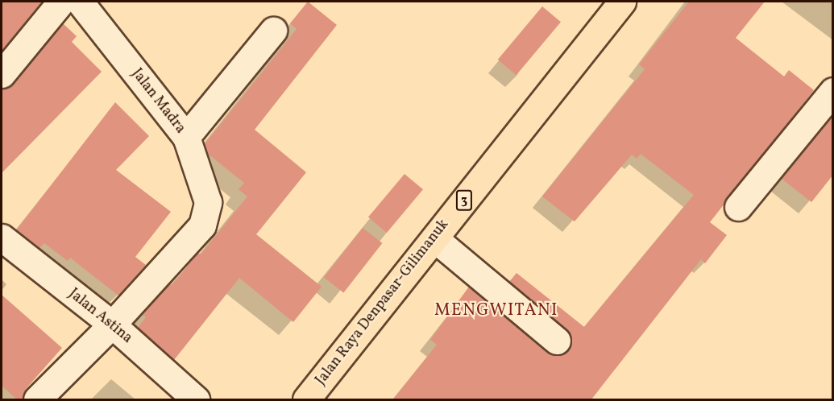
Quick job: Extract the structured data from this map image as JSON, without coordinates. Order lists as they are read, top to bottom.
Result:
{
  "streets": {
    "highway": ["3", "Jalan Raya Denpasar-Gilimanuk"],
    "street": ["Jalan Madra", "Jalan Astina"]
  },
  "crossings": [
    ["Jalan Madra", "Jalan Astina"]
  ],
  "districts": ["MENGWITANI"]
}
